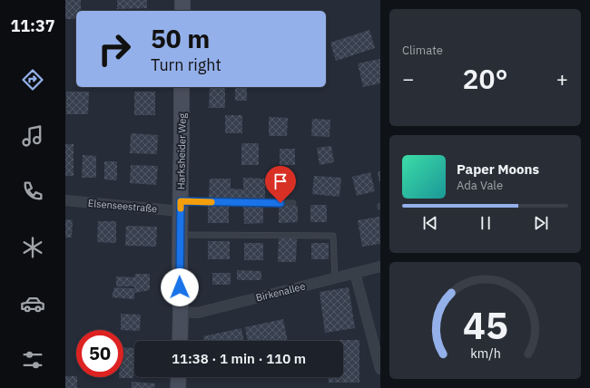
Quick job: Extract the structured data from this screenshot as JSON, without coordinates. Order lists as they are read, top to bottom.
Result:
{
  "streets": {
    "main road": ["Harksheider Weg"],
    "street": ["Elsenseestraße", "Birkenallee"]
  },
  "crossings": [
    ["Harksheider Weg", "Elsenseestraße"],
    ["Harksheider Weg", "Birkenallee"]
  ],
  "page": {
    "tabs": "11:37",
    "tile": "Climate",
    "turn": ["50 m", "Turn right"],
    "heat": ["−", "20°", "+"],
    "song": ["Paper Moons", "Ada Vale"],
    "limit": "50",
    "trip": "11:38 · 1 min · 110 m",
    "gauge": ["45", "km/h"]
  }
}
